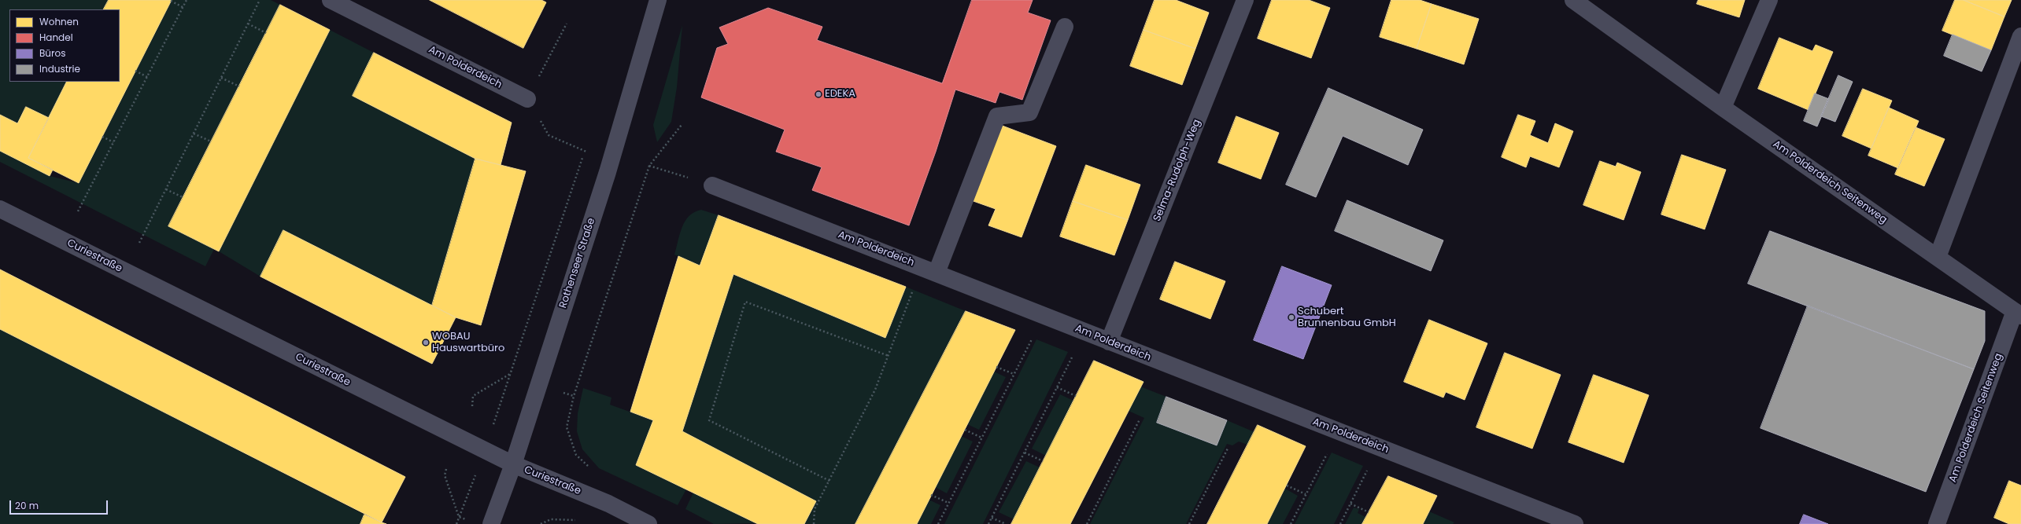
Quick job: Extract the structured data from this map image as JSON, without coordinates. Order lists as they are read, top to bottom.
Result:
{
  "streets": {
    "street": [
      "Am Polderdeich",
      "Selma-Rudolph-Weg",
      "Am Polderdeich Seitenweg",
      "Curiestraße",
      "Rothenseer Straße"
    ]
  },
  "crossings": [
    ["Am Polderdeich", "Selma-Rudolph-Weg"],
    ["Curiestraße", "Rothenseer Straße"]
  ],
  "places": ["EDEKA", "Schubert Brunnenbau GmbH", "WOBAU Hauswartbüro"],
  "legend": [
    "Wohnen",
    "Handel",
    "Büros",
    "Industrie"
  ],
  "scale_bar": "20 m"
}
